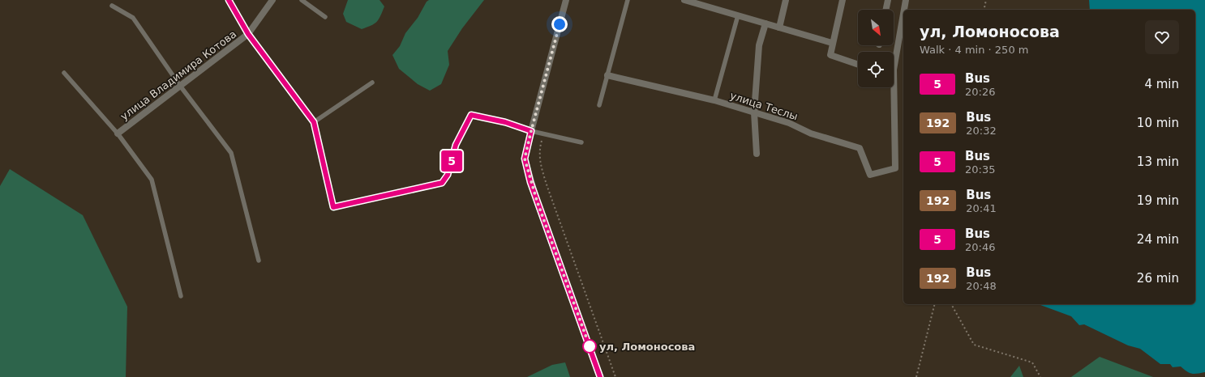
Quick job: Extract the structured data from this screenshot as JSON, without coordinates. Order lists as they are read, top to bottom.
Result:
{
  "streets": {
    "street": ["улица Владимира Котова", "улица Теслы"]
  },
  "places": ["ул, Ломоносова"],
  "lines": ["bus line 5"],
  "north": "bottom right",
  "page": {
    "on_map": "5",
    "heading": ["ул, Ломоносова", "Walk · 4 min · 250 m"],
    "list": [
      {
        "mark": "5",
        "name": "Bus",
        "note": "20:26",
        "value": "4 min"
      },
      {
        "mark": "192",
        "name": "Bus",
        "note": "20:32",
        "value": "10 min"
      },
      {
        "mark": "5",
        "name": "Bus",
        "note": "20:35",
        "value": "13 min"
      },
      {
        "mark": "192",
        "name": "Bus",
        "note": "20:41",
        "value": "19 min"
      },
      {
        "mark": "5",
        "name": "Bus",
        "note": "20:46",
        "value": "24 min"
      },
      {
        "mark": "192",
        "name": "Bus",
        "note": "20:48",
        "value": "26 min"
      }
    ]
  }
}
